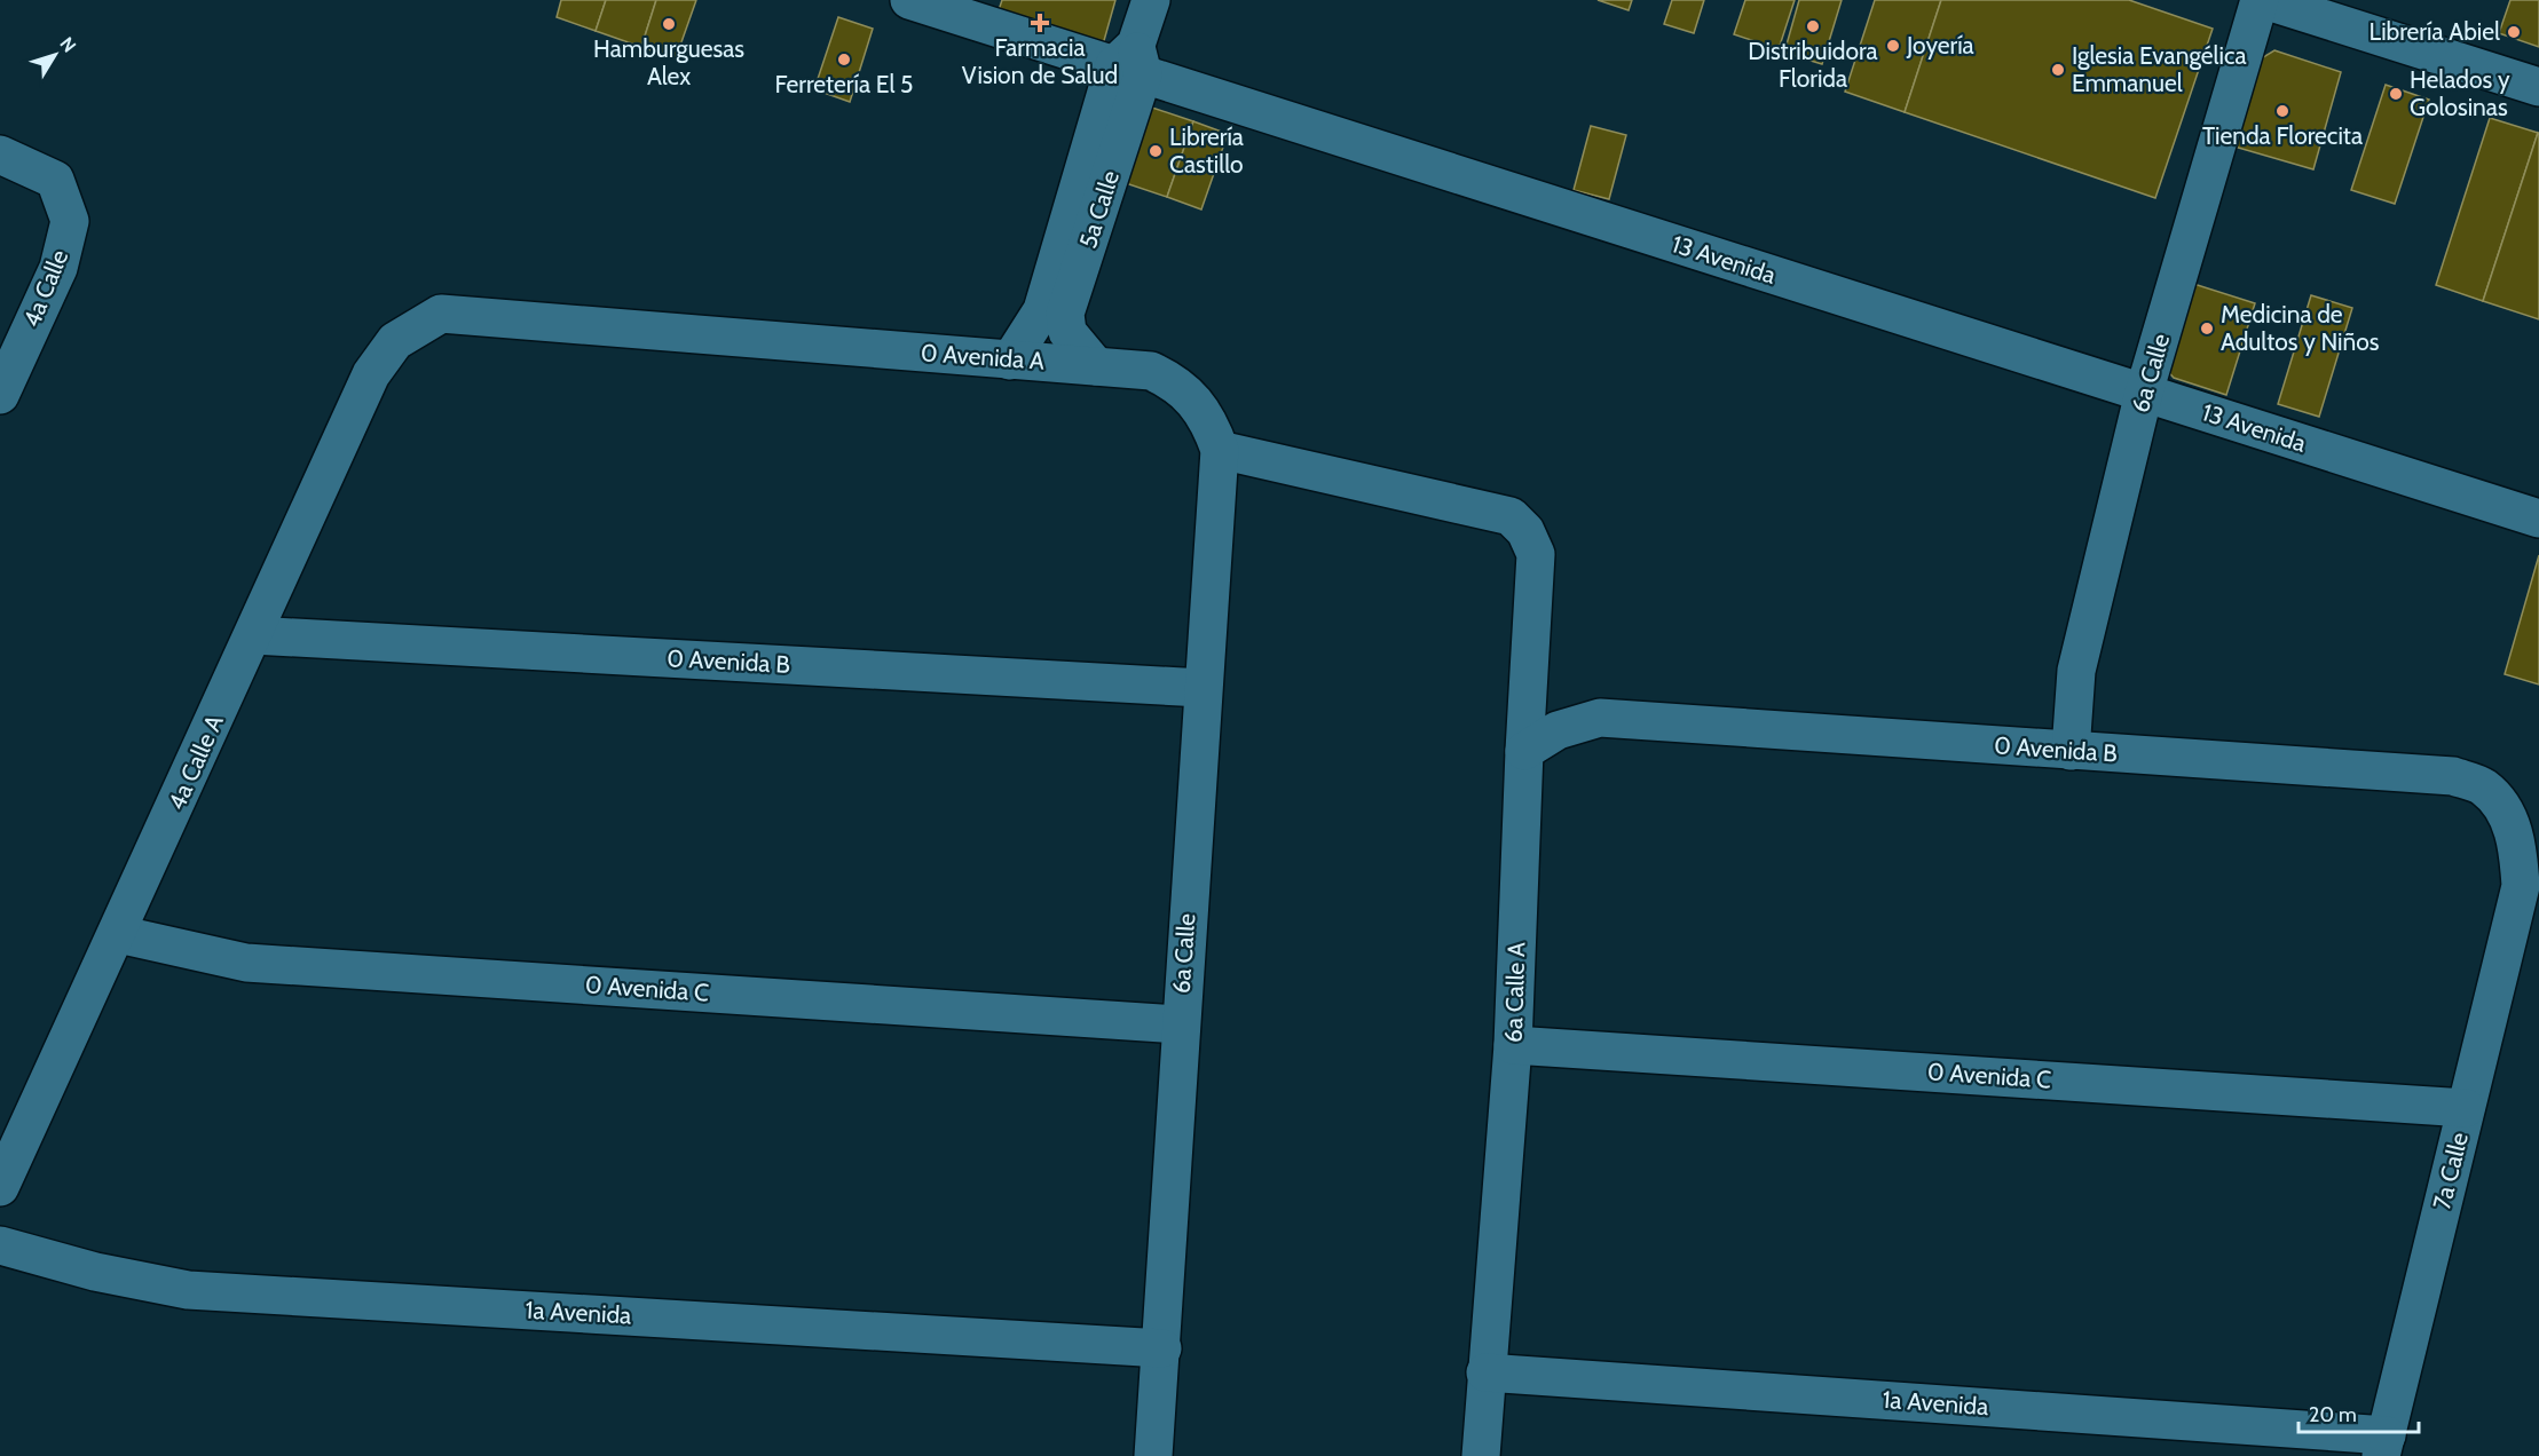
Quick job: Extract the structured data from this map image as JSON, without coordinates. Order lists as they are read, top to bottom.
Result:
{
  "streets": {
    "street": [
      "5a Calle",
      "13 Avenida",
      "4a Calle",
      "0 Avenida A",
      "6a Calle",
      "0 Avenida B",
      "4a Calle A",
      "0 Avenida C",
      "6a Calle A",
      "7a Calle",
      "1a Avenida"
    ]
  },
  "crossings": [
    ["5a Calle", "13 Avenida"],
    ["5a Calle", "0 Avenida A"],
    ["13 Avenida", "6a Calle"],
    ["0 Avenida A", "6a Calle"],
    ["0 Avenida A", "4a Calle A"],
    ["0 Avenida A", "6a Calle A"],
    ["6a Calle", "0 Avenida B"],
    ["6a Calle", "0 Avenida C"],
    ["6a Calle", "6a Calle A"],
    ["6a Calle", "1a Avenida"],
    ["0 Avenida B", "4a Calle A"],
    ["0 Avenida B", "6a Calle A"],
    ["0 Avenida B", "7a Calle"],
    ["4a Calle A", "0 Avenida C"],
    ["0 Avenida C", "6a Calle A"],
    ["0 Avenida C", "7a Calle"],
    ["6a Calle A", "1a Avenida"],
    ["7a Calle", "1a Avenida"]
  ],
  "places": {
    "health": ["Farmacia Vision de Salud"],
    "other": [
      "Hamburguesas Alex",
      "Distribuidora Florida",
      "Librería Abiel",
      "Joyería",
      "Ferretería El 5",
      "Iglesia Evangélica Emmanuel",
      "Helados y Golosinas",
      "Tienda Florecita",
      "Librería Castillo",
      "Medicina de Adultos y Niños"
    ]
  },
  "scale_bar": "20 m",
  "north": "top right"
}
